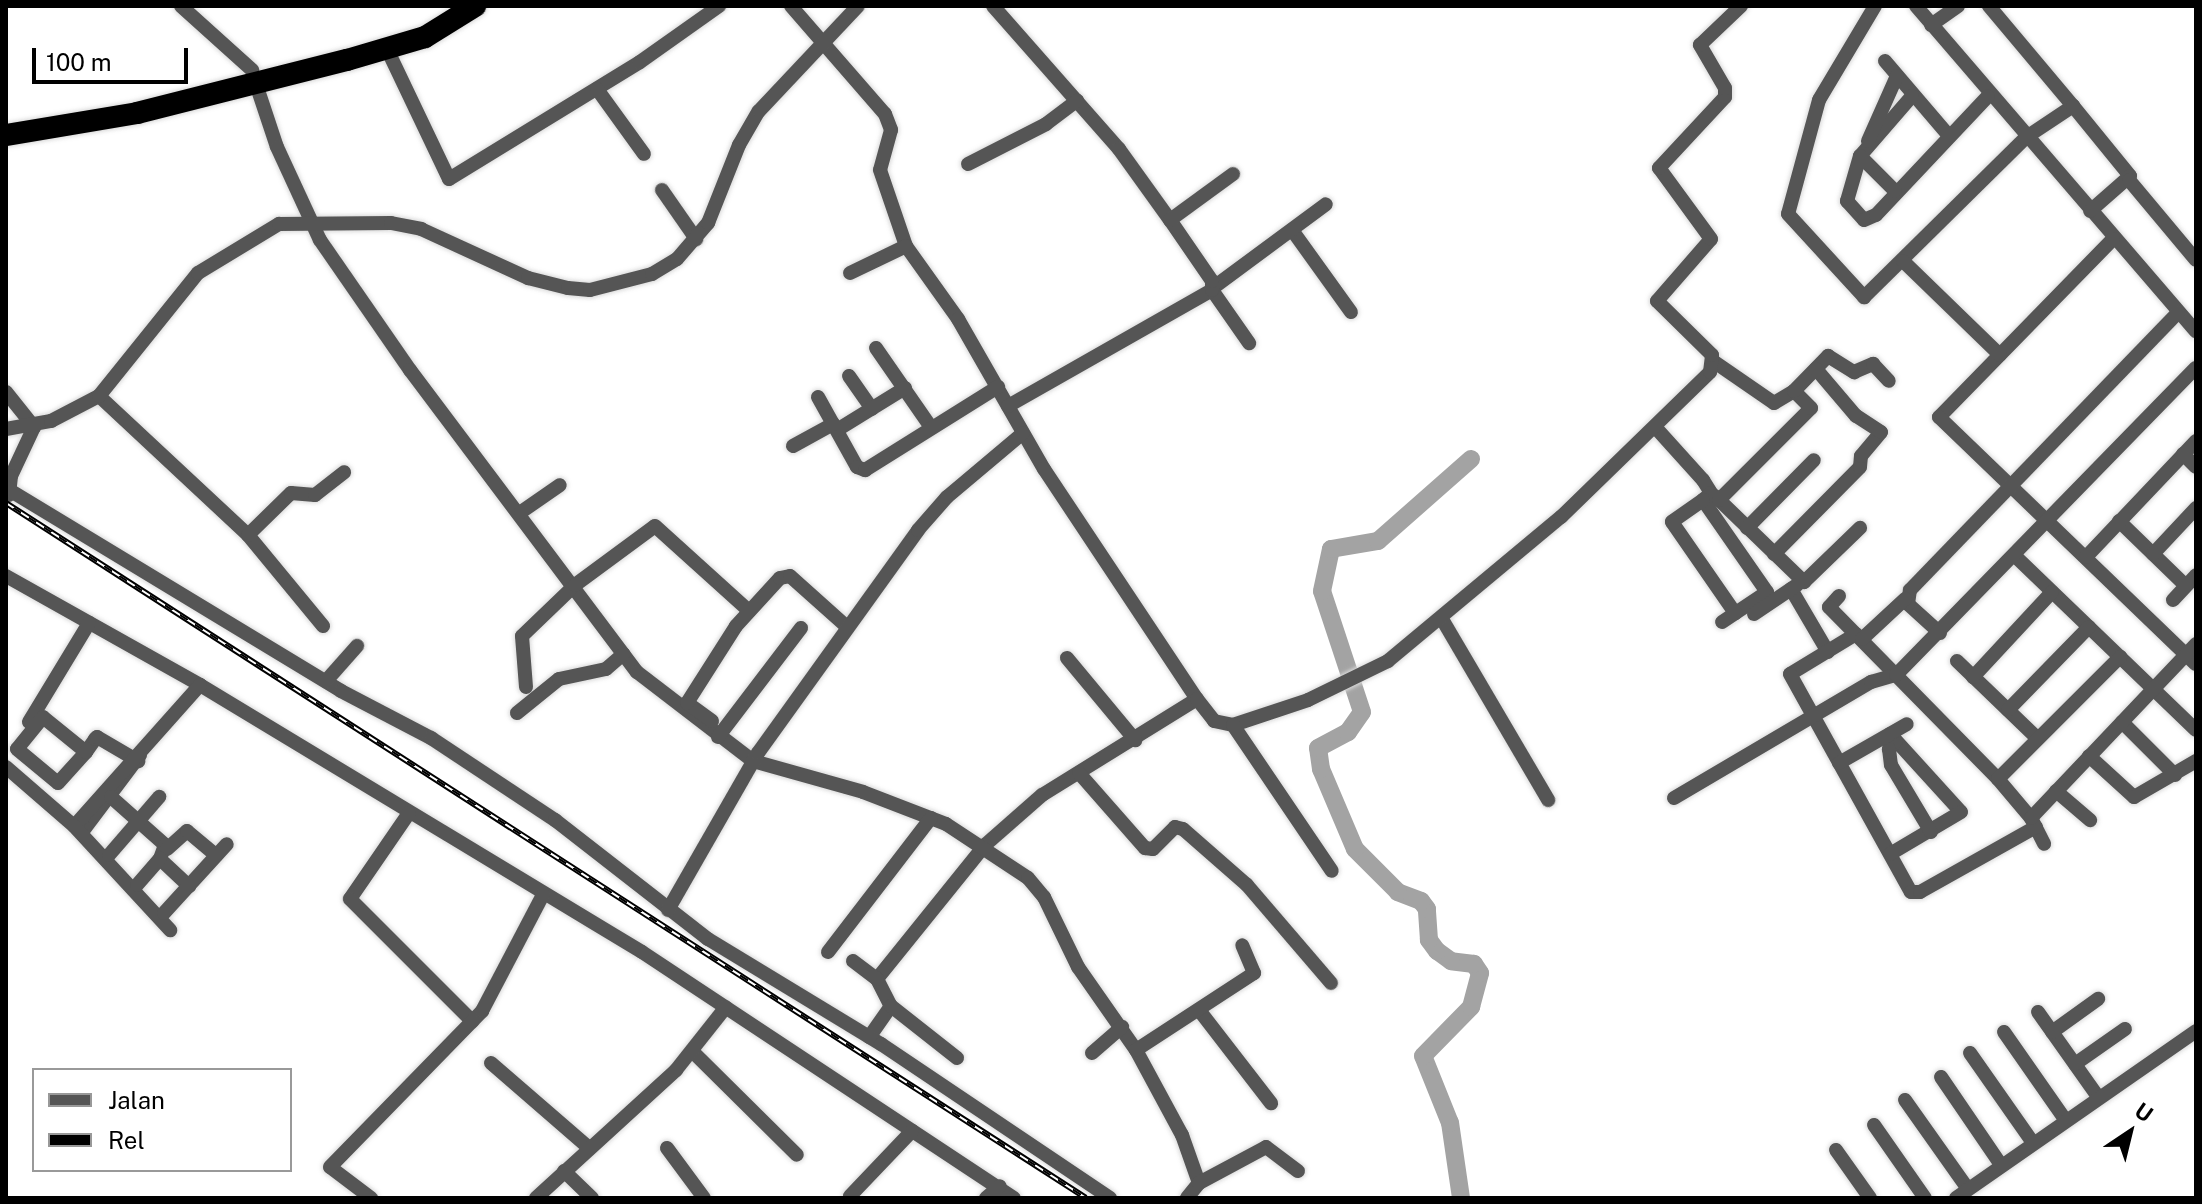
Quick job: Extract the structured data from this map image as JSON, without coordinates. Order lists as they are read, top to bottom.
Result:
{
  "legend": ["Jalan", "Rel"],
  "scale_bar": "100 m",
  "north": "top right"
}
